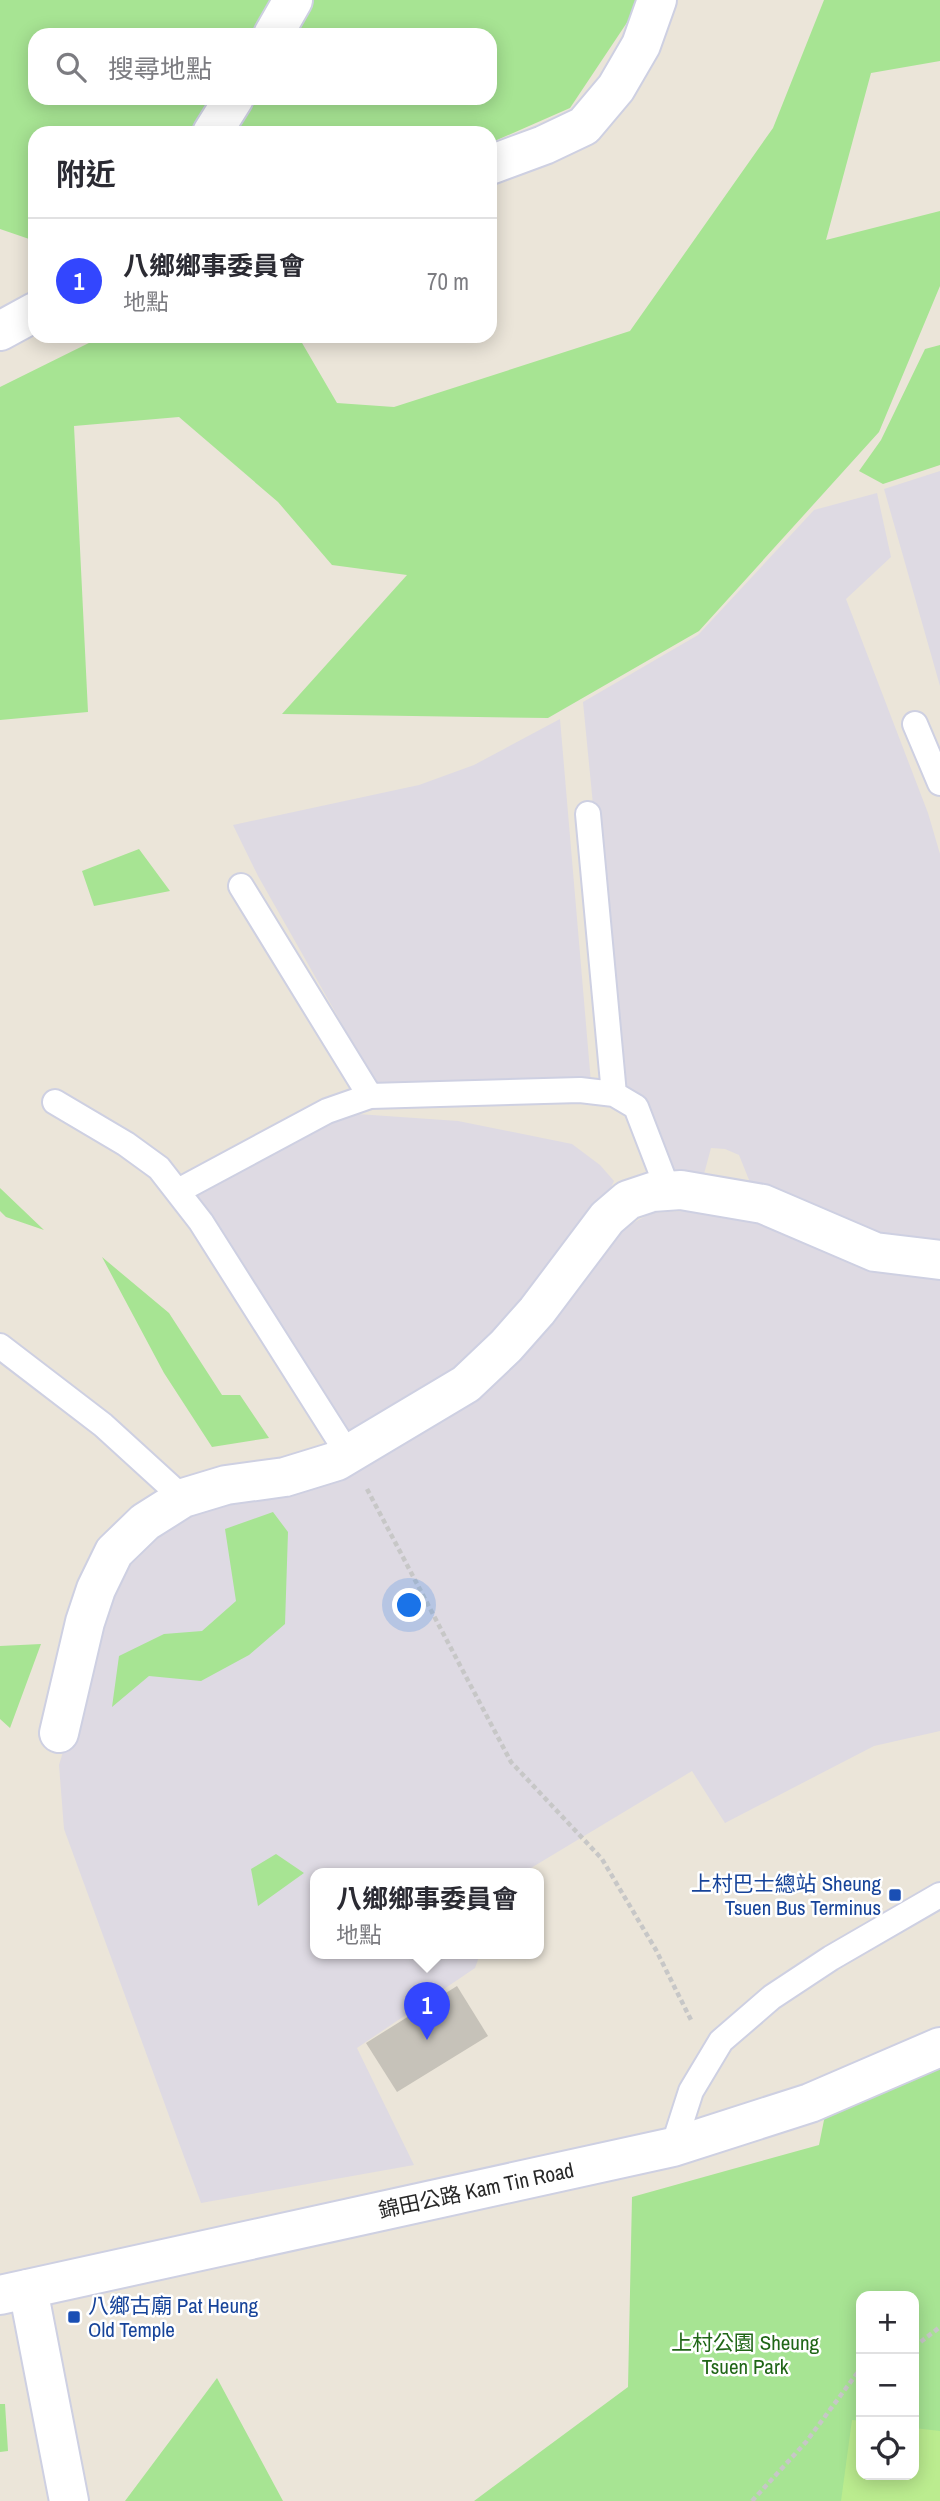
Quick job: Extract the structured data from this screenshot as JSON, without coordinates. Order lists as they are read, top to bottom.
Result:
{
  "streets": {
    "street": ["錦田公路 Kam Tin Road"]
  },
  "parks": ["上村公園 Sheung Tsuen Park"],
  "places": {
    "transit": ["上村巴士總站 Sheung Tsuen Bus Terminus", "八鄉古廟 Pat Heung Old Temple"]
  },
  "page": {
    "search": "搜尋地點",
    "heading": "附近",
    "list": [
      {
        "mark": "1",
        "name": "八鄉鄉事委員會",
        "note": "地點",
        "value": "70 m"
      }
    ],
    "popup": ["八鄉鄉事委員會", "地點"],
    "pins": "1",
    "map_buttons": ["+", "−"]
  }
}
